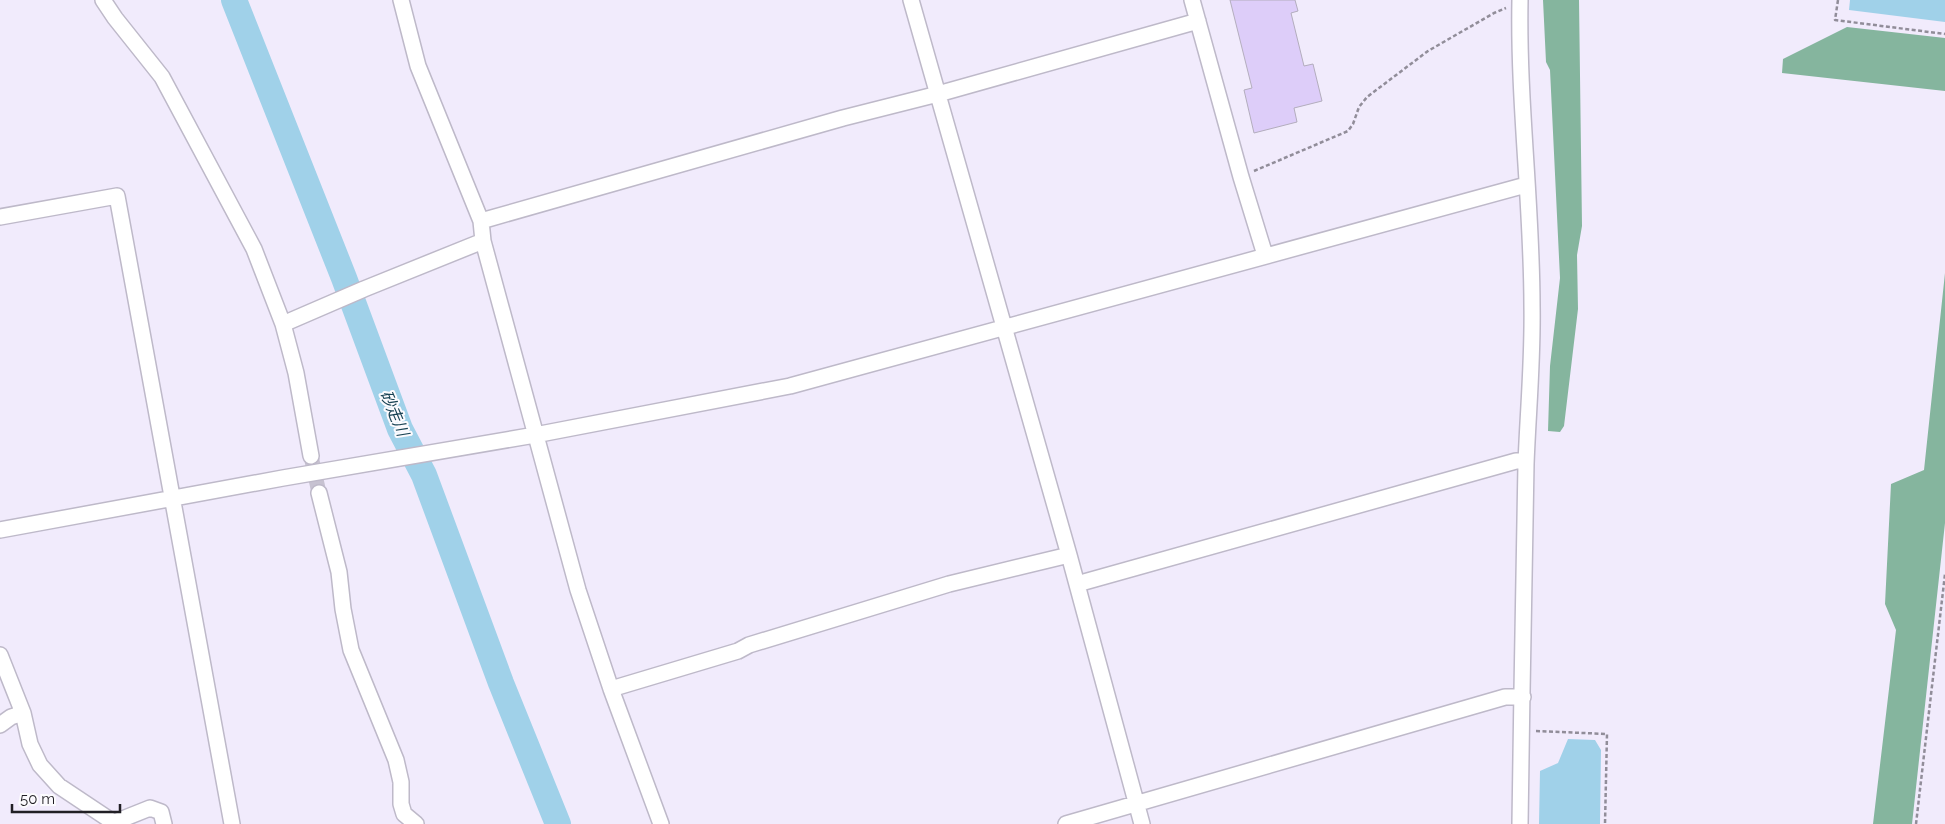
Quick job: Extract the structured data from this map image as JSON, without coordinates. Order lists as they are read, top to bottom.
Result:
{
  "water": ["砂走川"],
  "scale_bar": "50 m"
}
